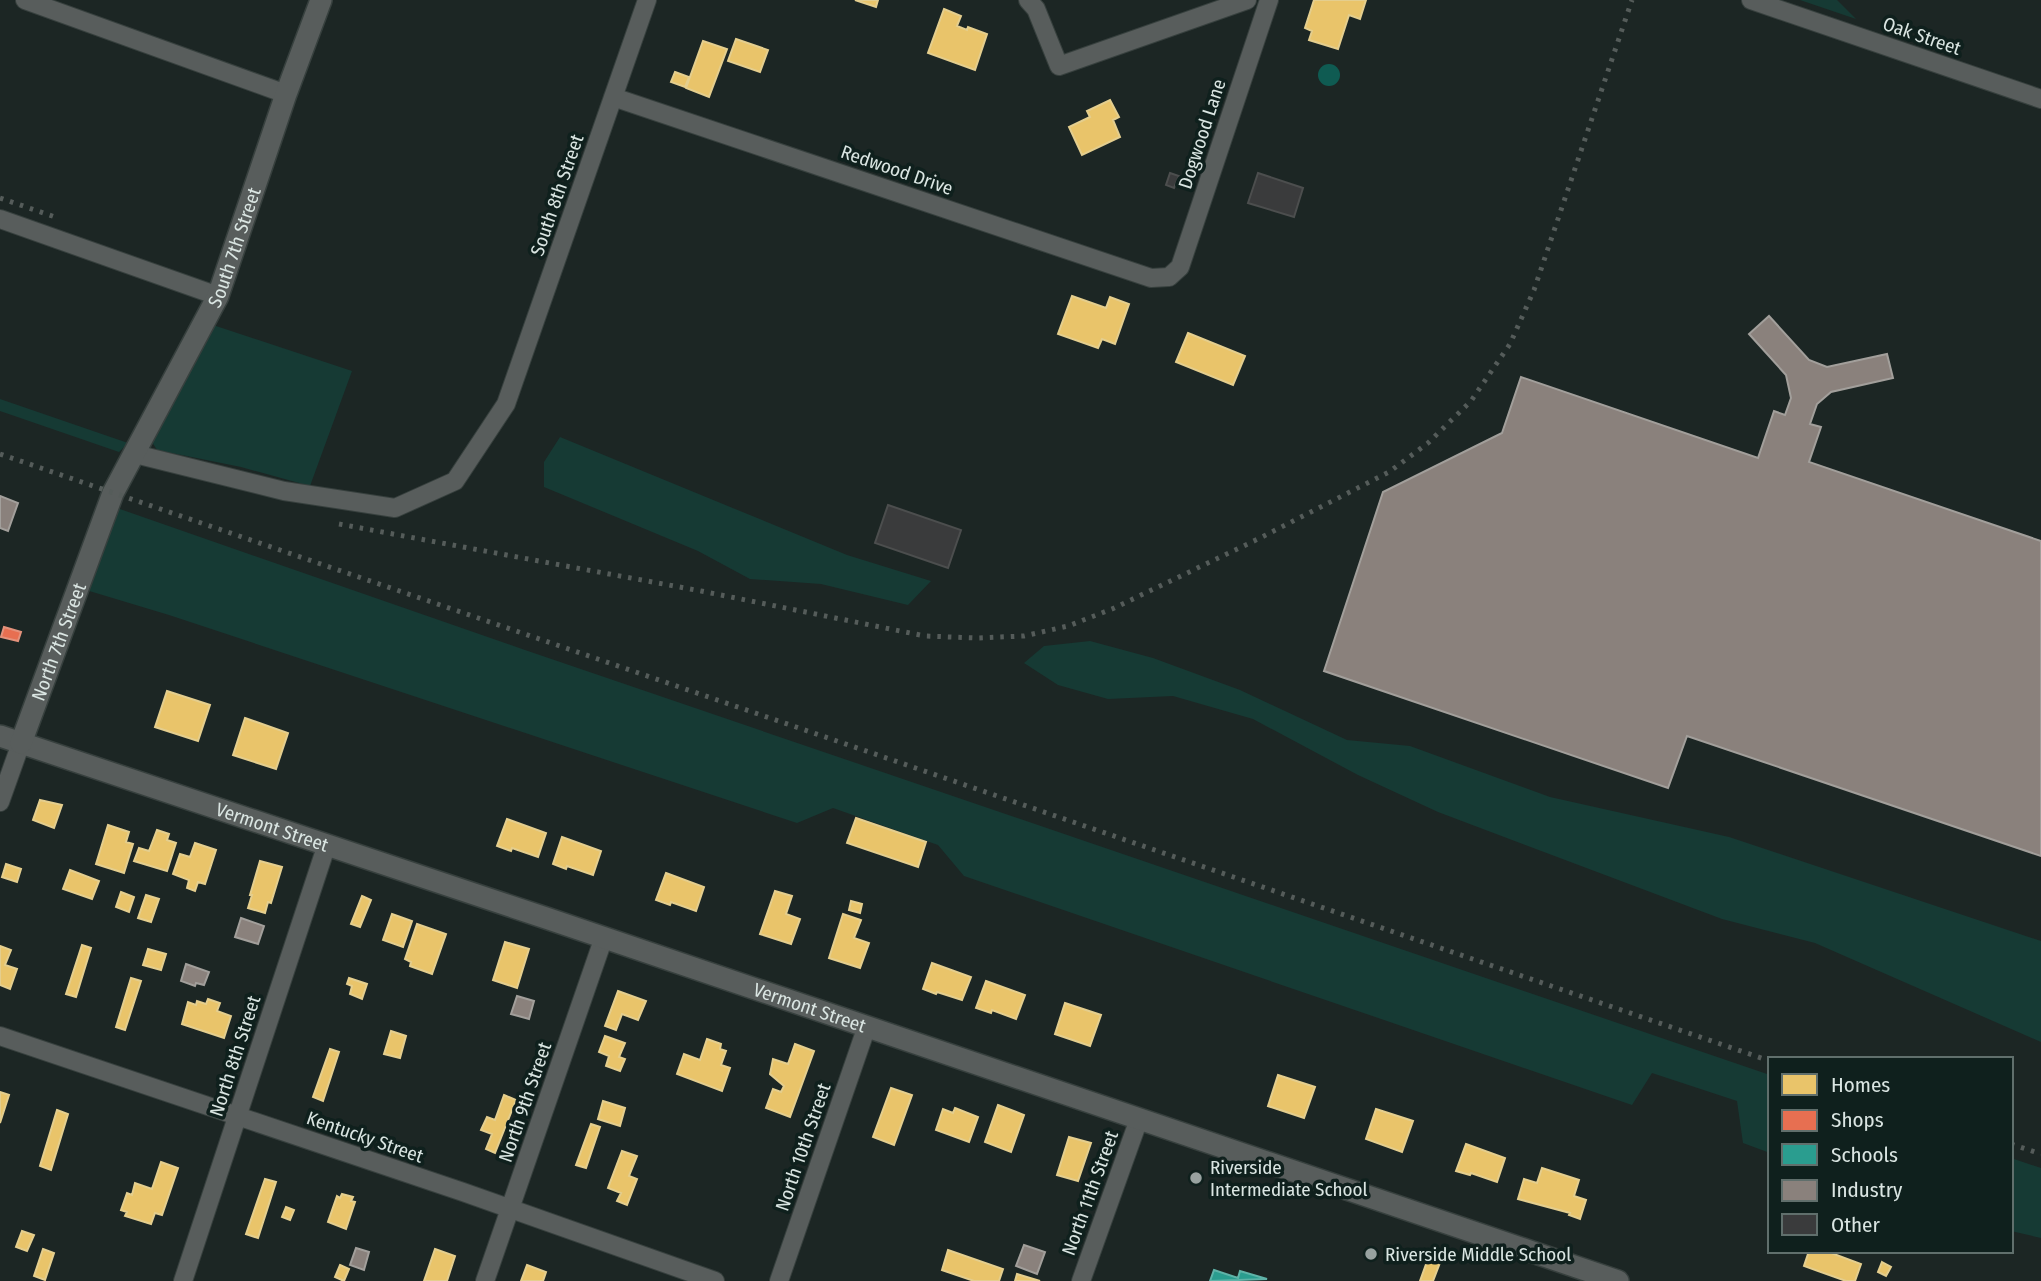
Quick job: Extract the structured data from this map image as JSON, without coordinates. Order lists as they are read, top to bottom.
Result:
{
  "streets": {
    "street": [
      "Oak Street",
      "Dogwood Lane",
      "Redwood Drive",
      "South 8th Street",
      "South 7th Street",
      "North 7th Street",
      "Vermont Street",
      "North 8th Street",
      "North 9th Street",
      "Kentucky Street",
      "North 10th Street",
      "North 11th Street"
    ]
  },
  "crossings": [
    ["Dogwood Lane", "Redwood Drive"],
    ["Redwood Drive", "South 8th Street"],
    ["South 8th Street", "South 7th Street"],
    ["South 7th Street", "North 7th Street"],
    ["North 7th Street", "Vermont Street"],
    ["Vermont Street", "North 8th Street"],
    ["Vermont Street", "North 9th Street"],
    ["Vermont Street", "North 10th Street"],
    ["Vermont Street", "North 11th Street"],
    ["North 8th Street", "Kentucky Street"],
    ["North 9th Street", "Kentucky Street"]
  ],
  "places": ["Riverside Intermediate School", "Riverside Middle School"],
  "legend": [
    "Homes",
    "Shops",
    "Schools",
    "Industry",
    "Other"
  ]
}
